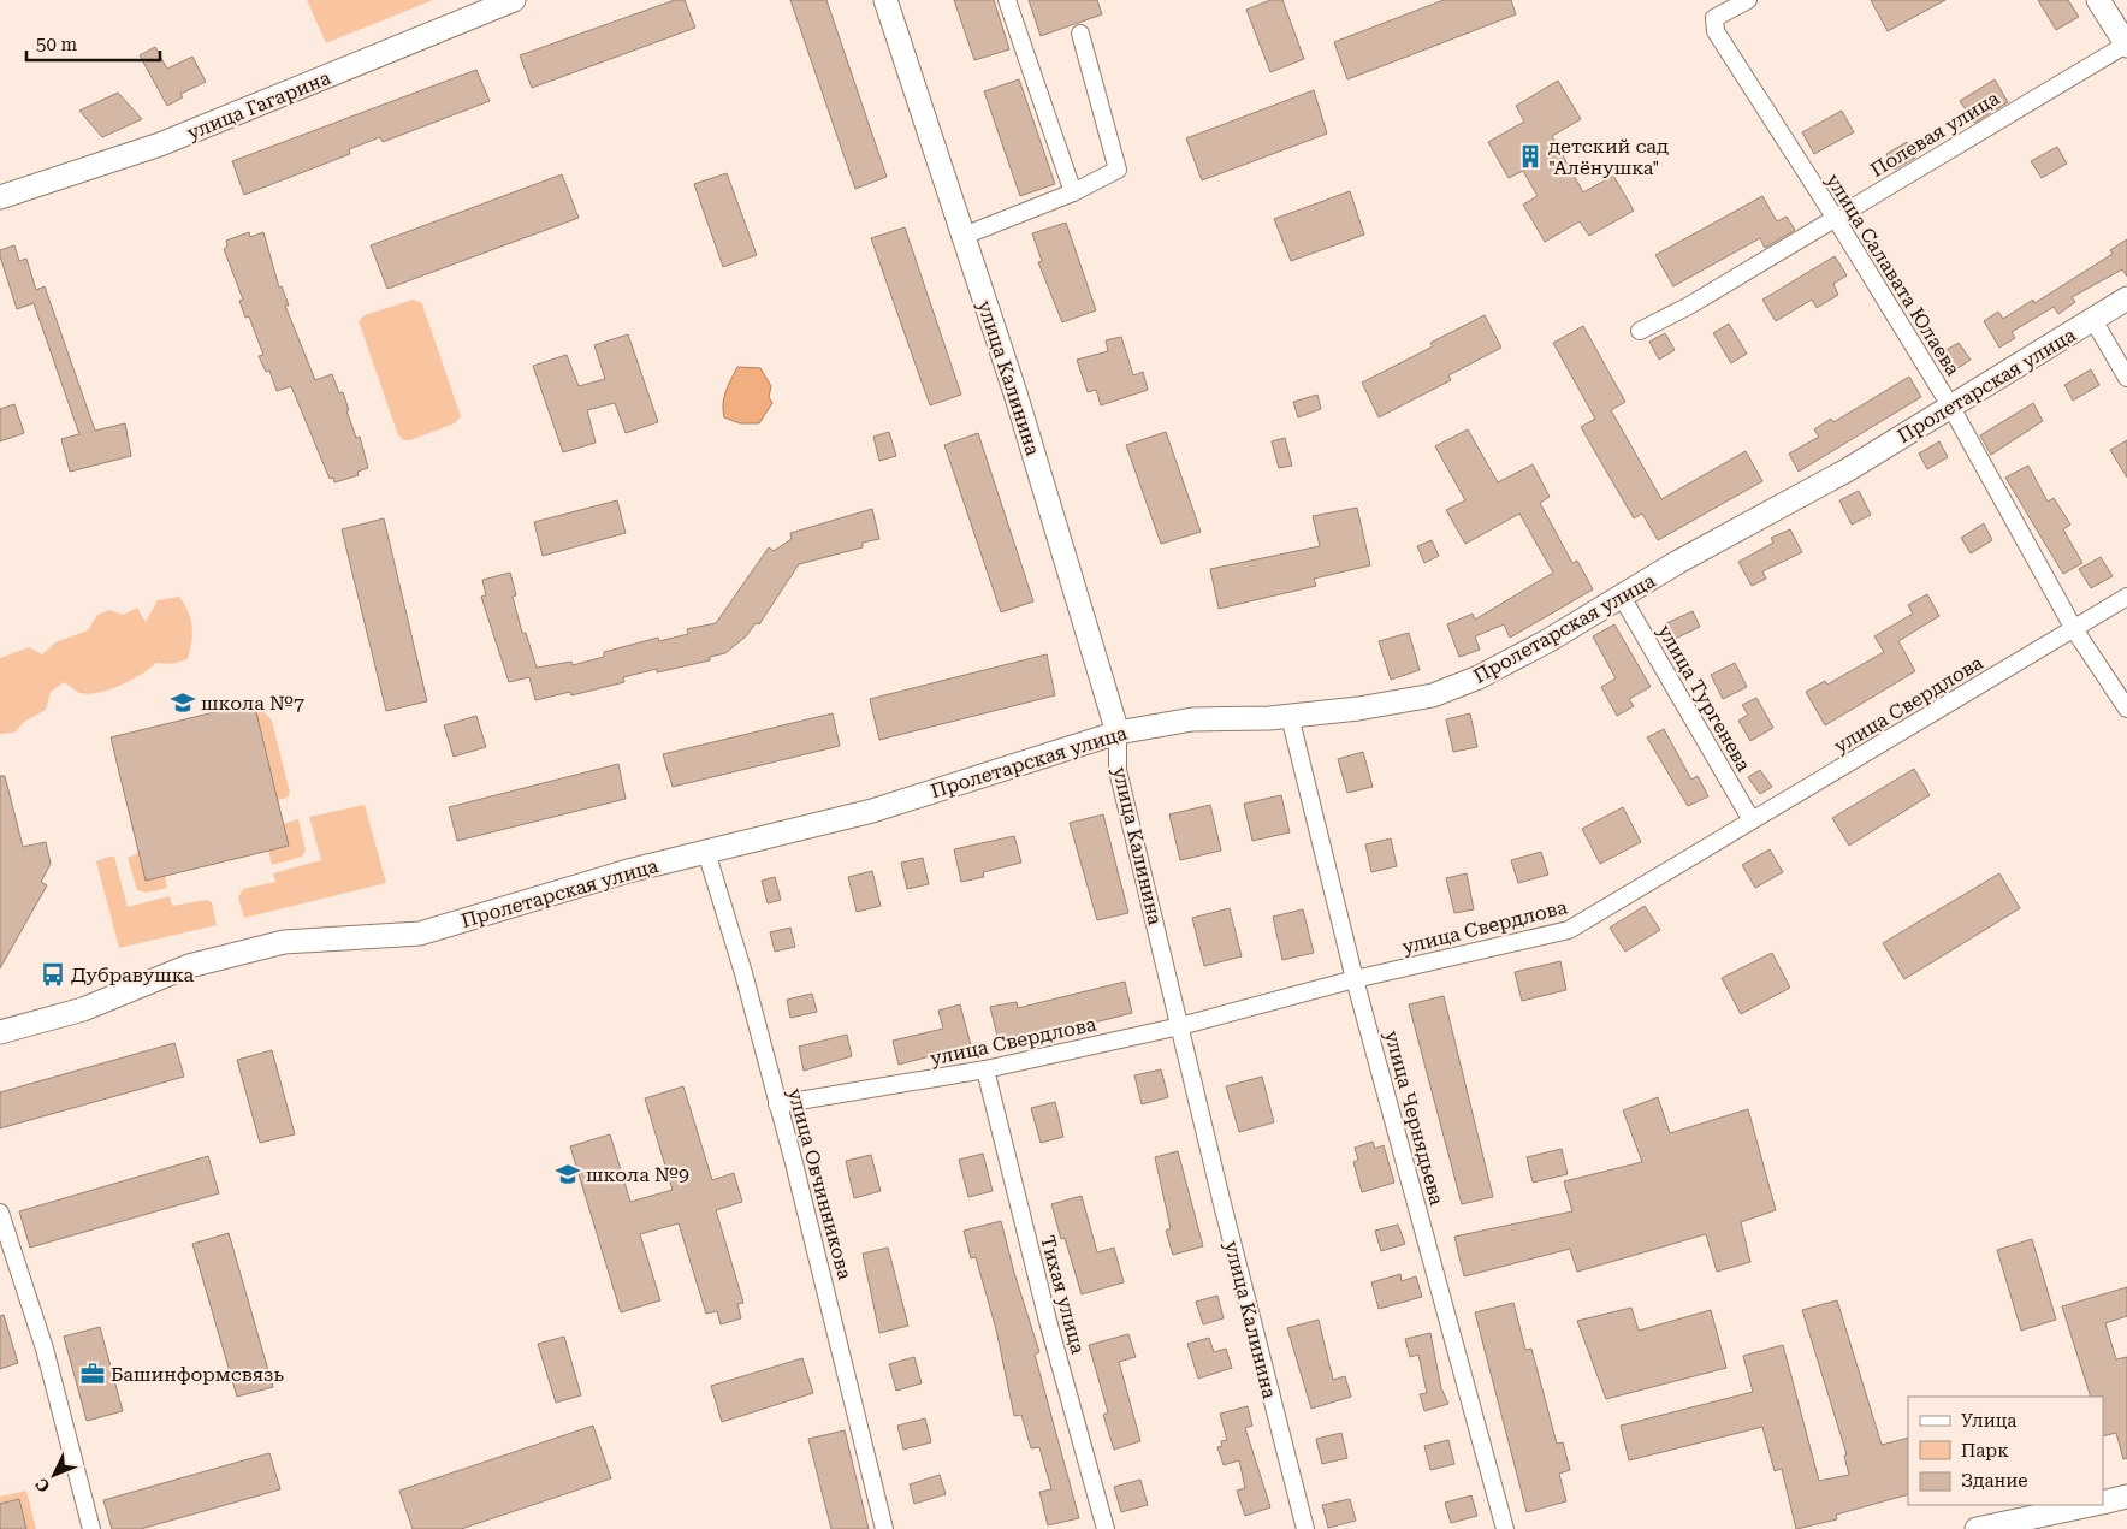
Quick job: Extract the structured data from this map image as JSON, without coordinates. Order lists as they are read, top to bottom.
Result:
{
  "streets": {
    "street": [
      "улица Гагарина",
      "Полевая улица",
      "улица Салавата Юлаева",
      "улица Калинина",
      "Пролетарская улица",
      "улица Тургенева",
      "улица Свердлова",
      "улица Чернядьева",
      "улица Овчинникова",
      "Тихая улица"
    ]
  },
  "crossings": [
    ["Полевая улица", "улица Салавата Юлаева"],
    ["улица Салавата Юлаева", "Пролетарская улица"],
    ["улица Салавата Юлаева", "улица Свердлова"],
    ["улица Калинина", "Пролетарская улица"],
    ["улица Калинина", "улица Свердлова"],
    ["Пролетарская улица", "улица Тургенева"],
    ["Пролетарская улица", "улица Чернядьева"],
    ["Пролетарская улица", "улица Овчинникова"],
    ["улица Тургенева", "улица Свердлова"],
    ["улица Свердлова", "улица Чернядьева"],
    ["улица Свердлова", "улица Овчинникова"],
    ["улица Свердлова", "Тихая улица"]
  ],
  "places": {
    "building": ["детский сад \"Алёнушка\""],
    "school or university": ["школа №7", "школа №9"],
    "bus stop": ["Дубравушка"],
    "office": ["Башинформсвязь"]
  },
  "legend": ["Улица", "Парк", "Здание"],
  "scale_bar": "50 m",
  "north": "bottom left"
}
